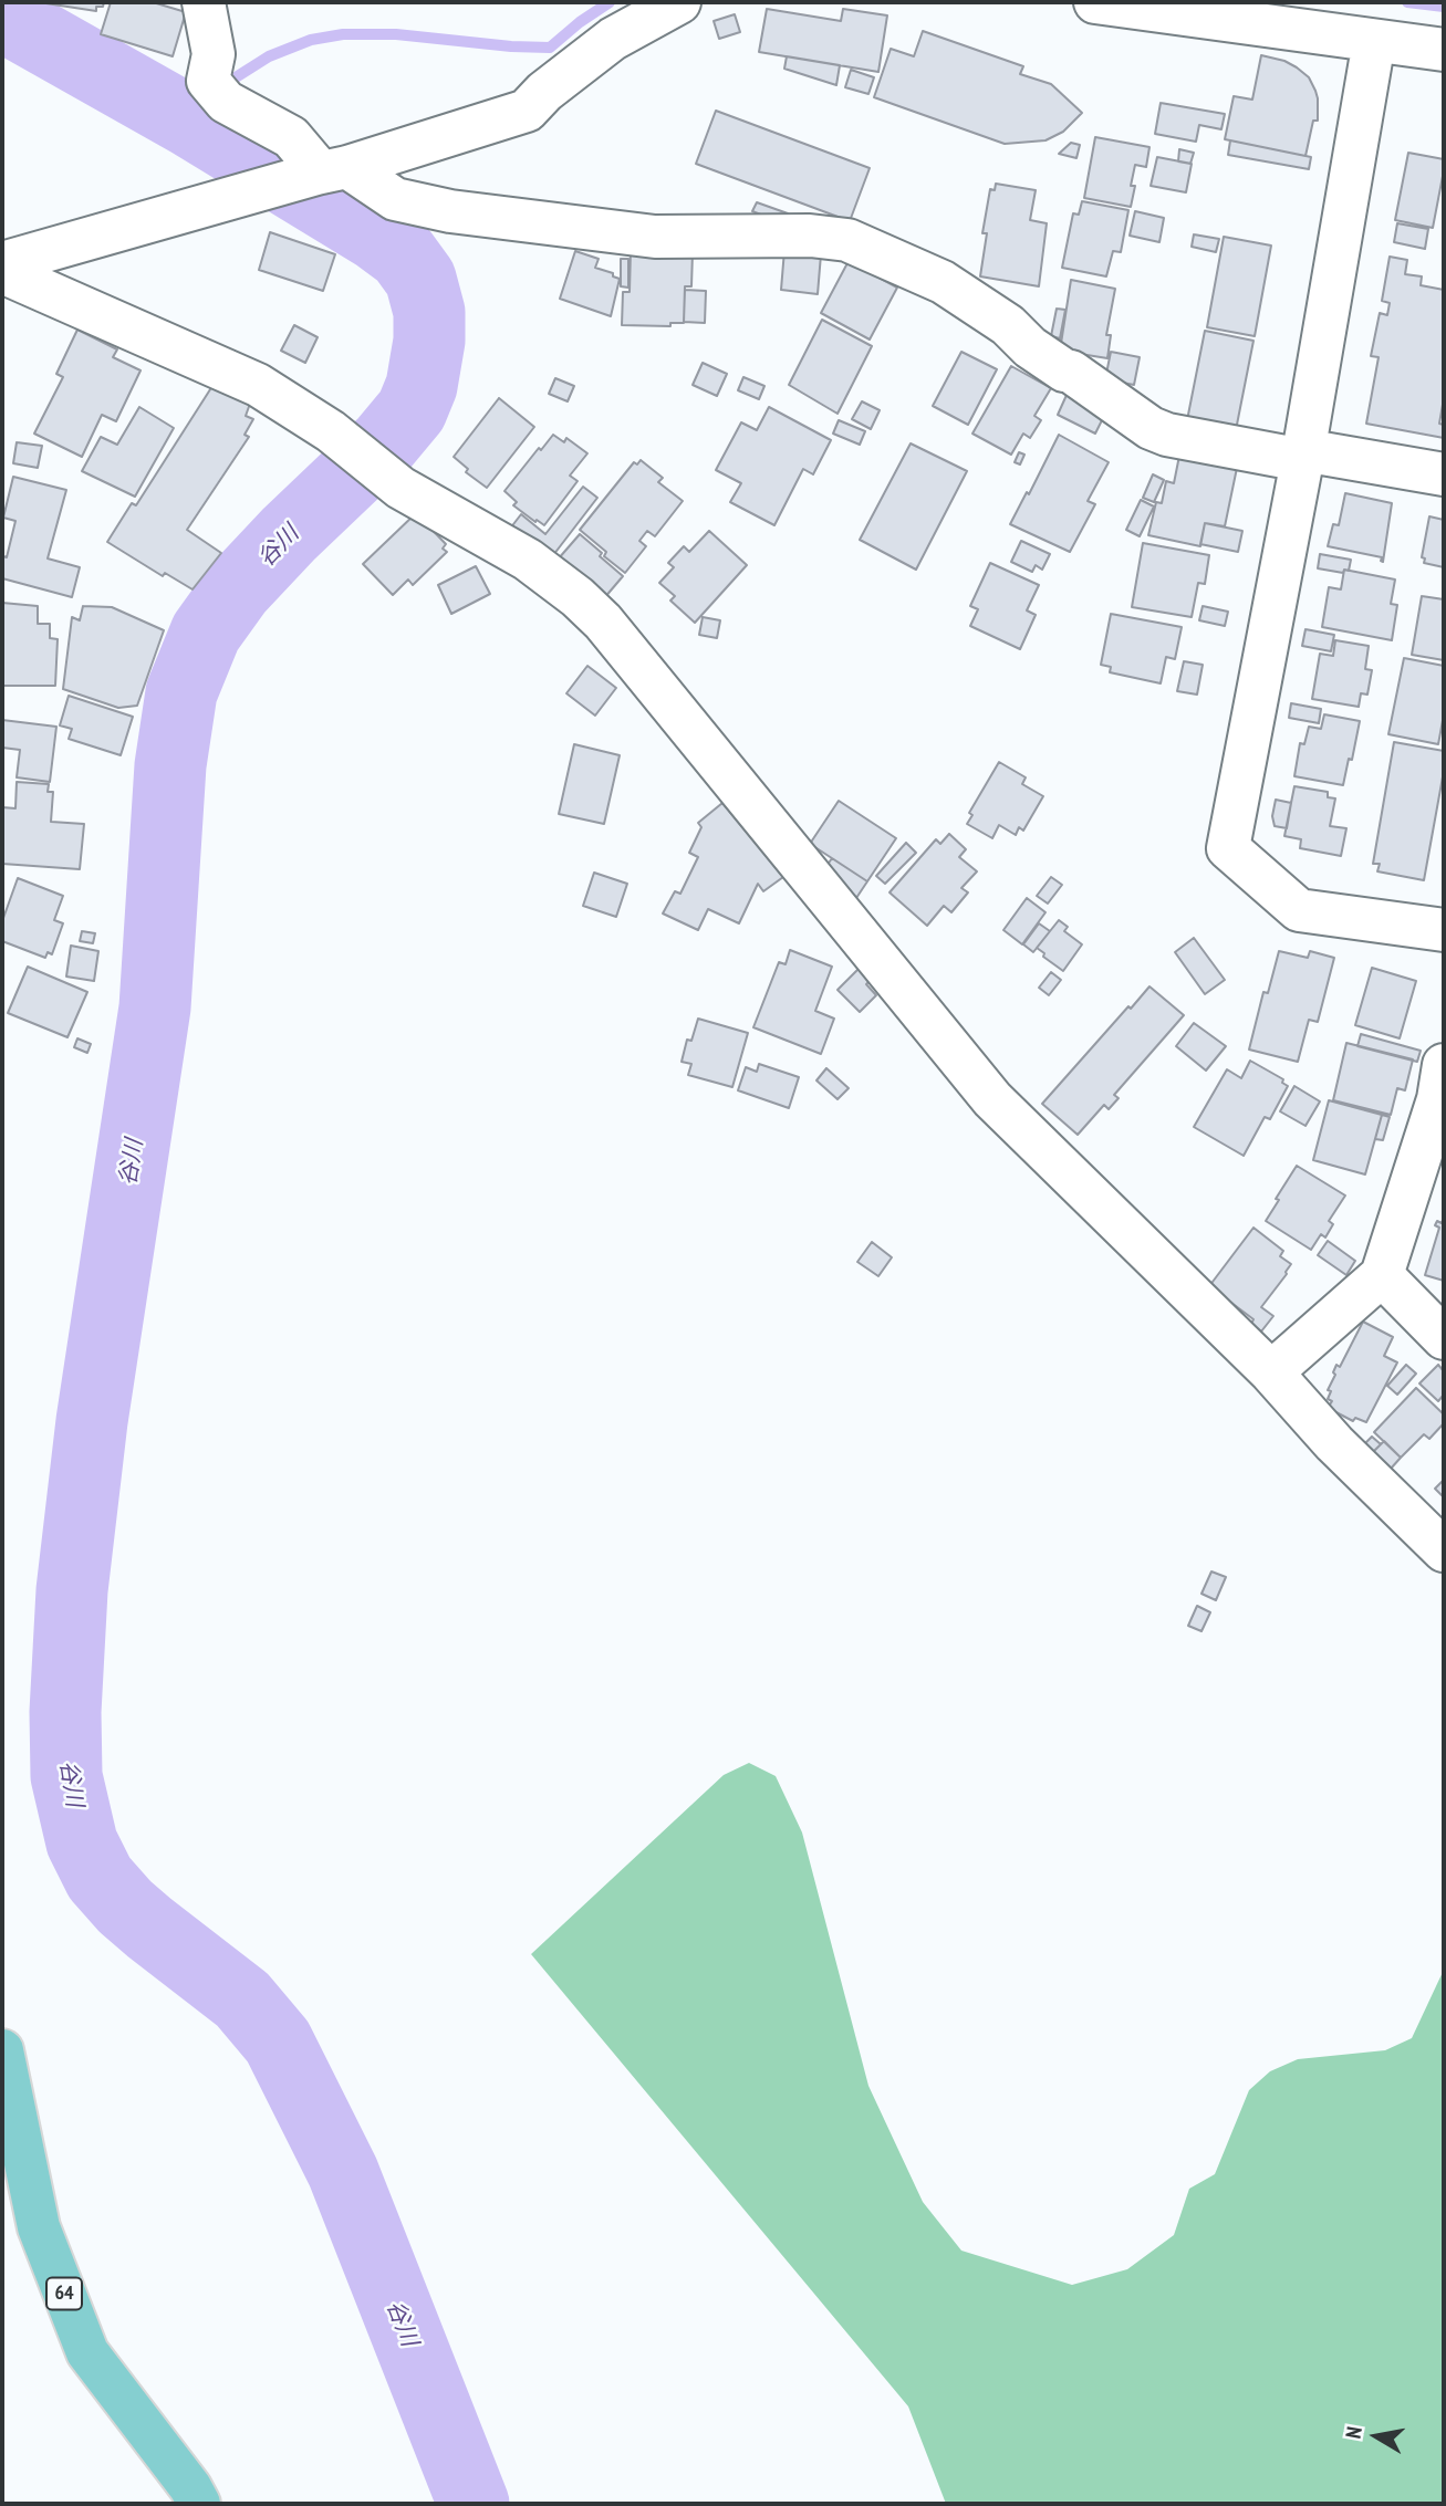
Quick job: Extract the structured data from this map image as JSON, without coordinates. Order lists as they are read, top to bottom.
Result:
{
  "streets": {
    "main road": ["64"]
  },
  "water": ["谷川"],
  "north": "left"
}
